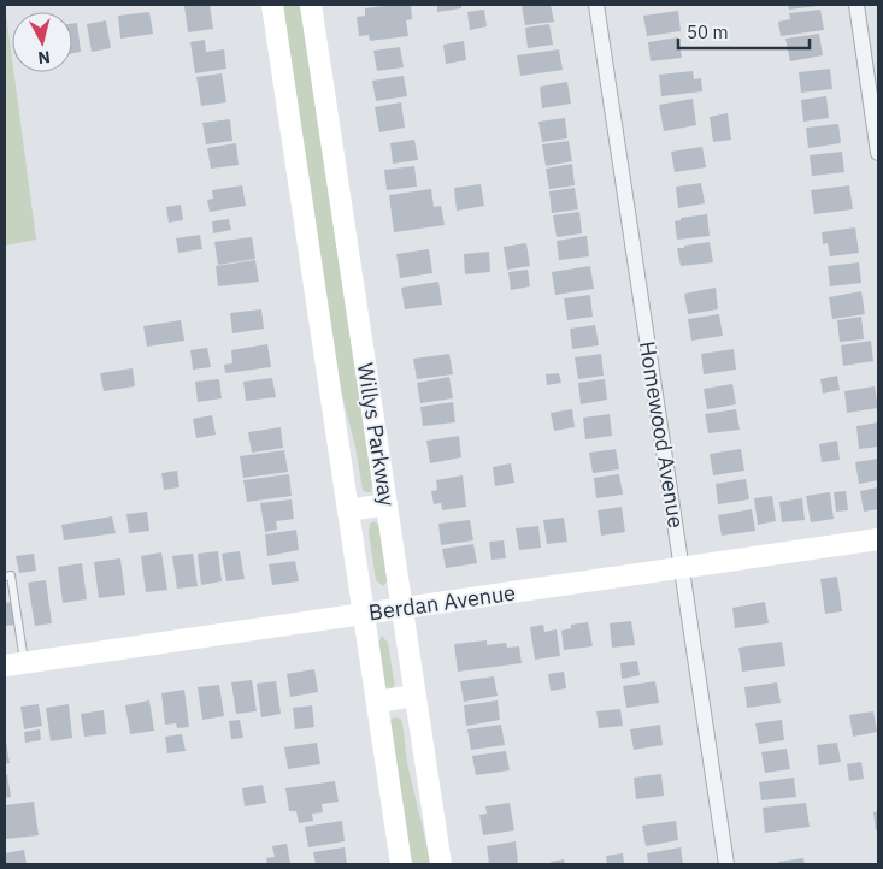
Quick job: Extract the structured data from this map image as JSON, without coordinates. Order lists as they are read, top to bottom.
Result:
{
  "streets": {
    "main road": ["Willys Parkway", "Berdan Avenue"],
    "street": ["Homewood Avenue"]
  },
  "crossings": [
    ["Willys Parkway", "Berdan Avenue"],
    ["Homewood Avenue", "Berdan Avenue"]
  ],
  "scale_bar": "50 m",
  "north": "bottom"
}
